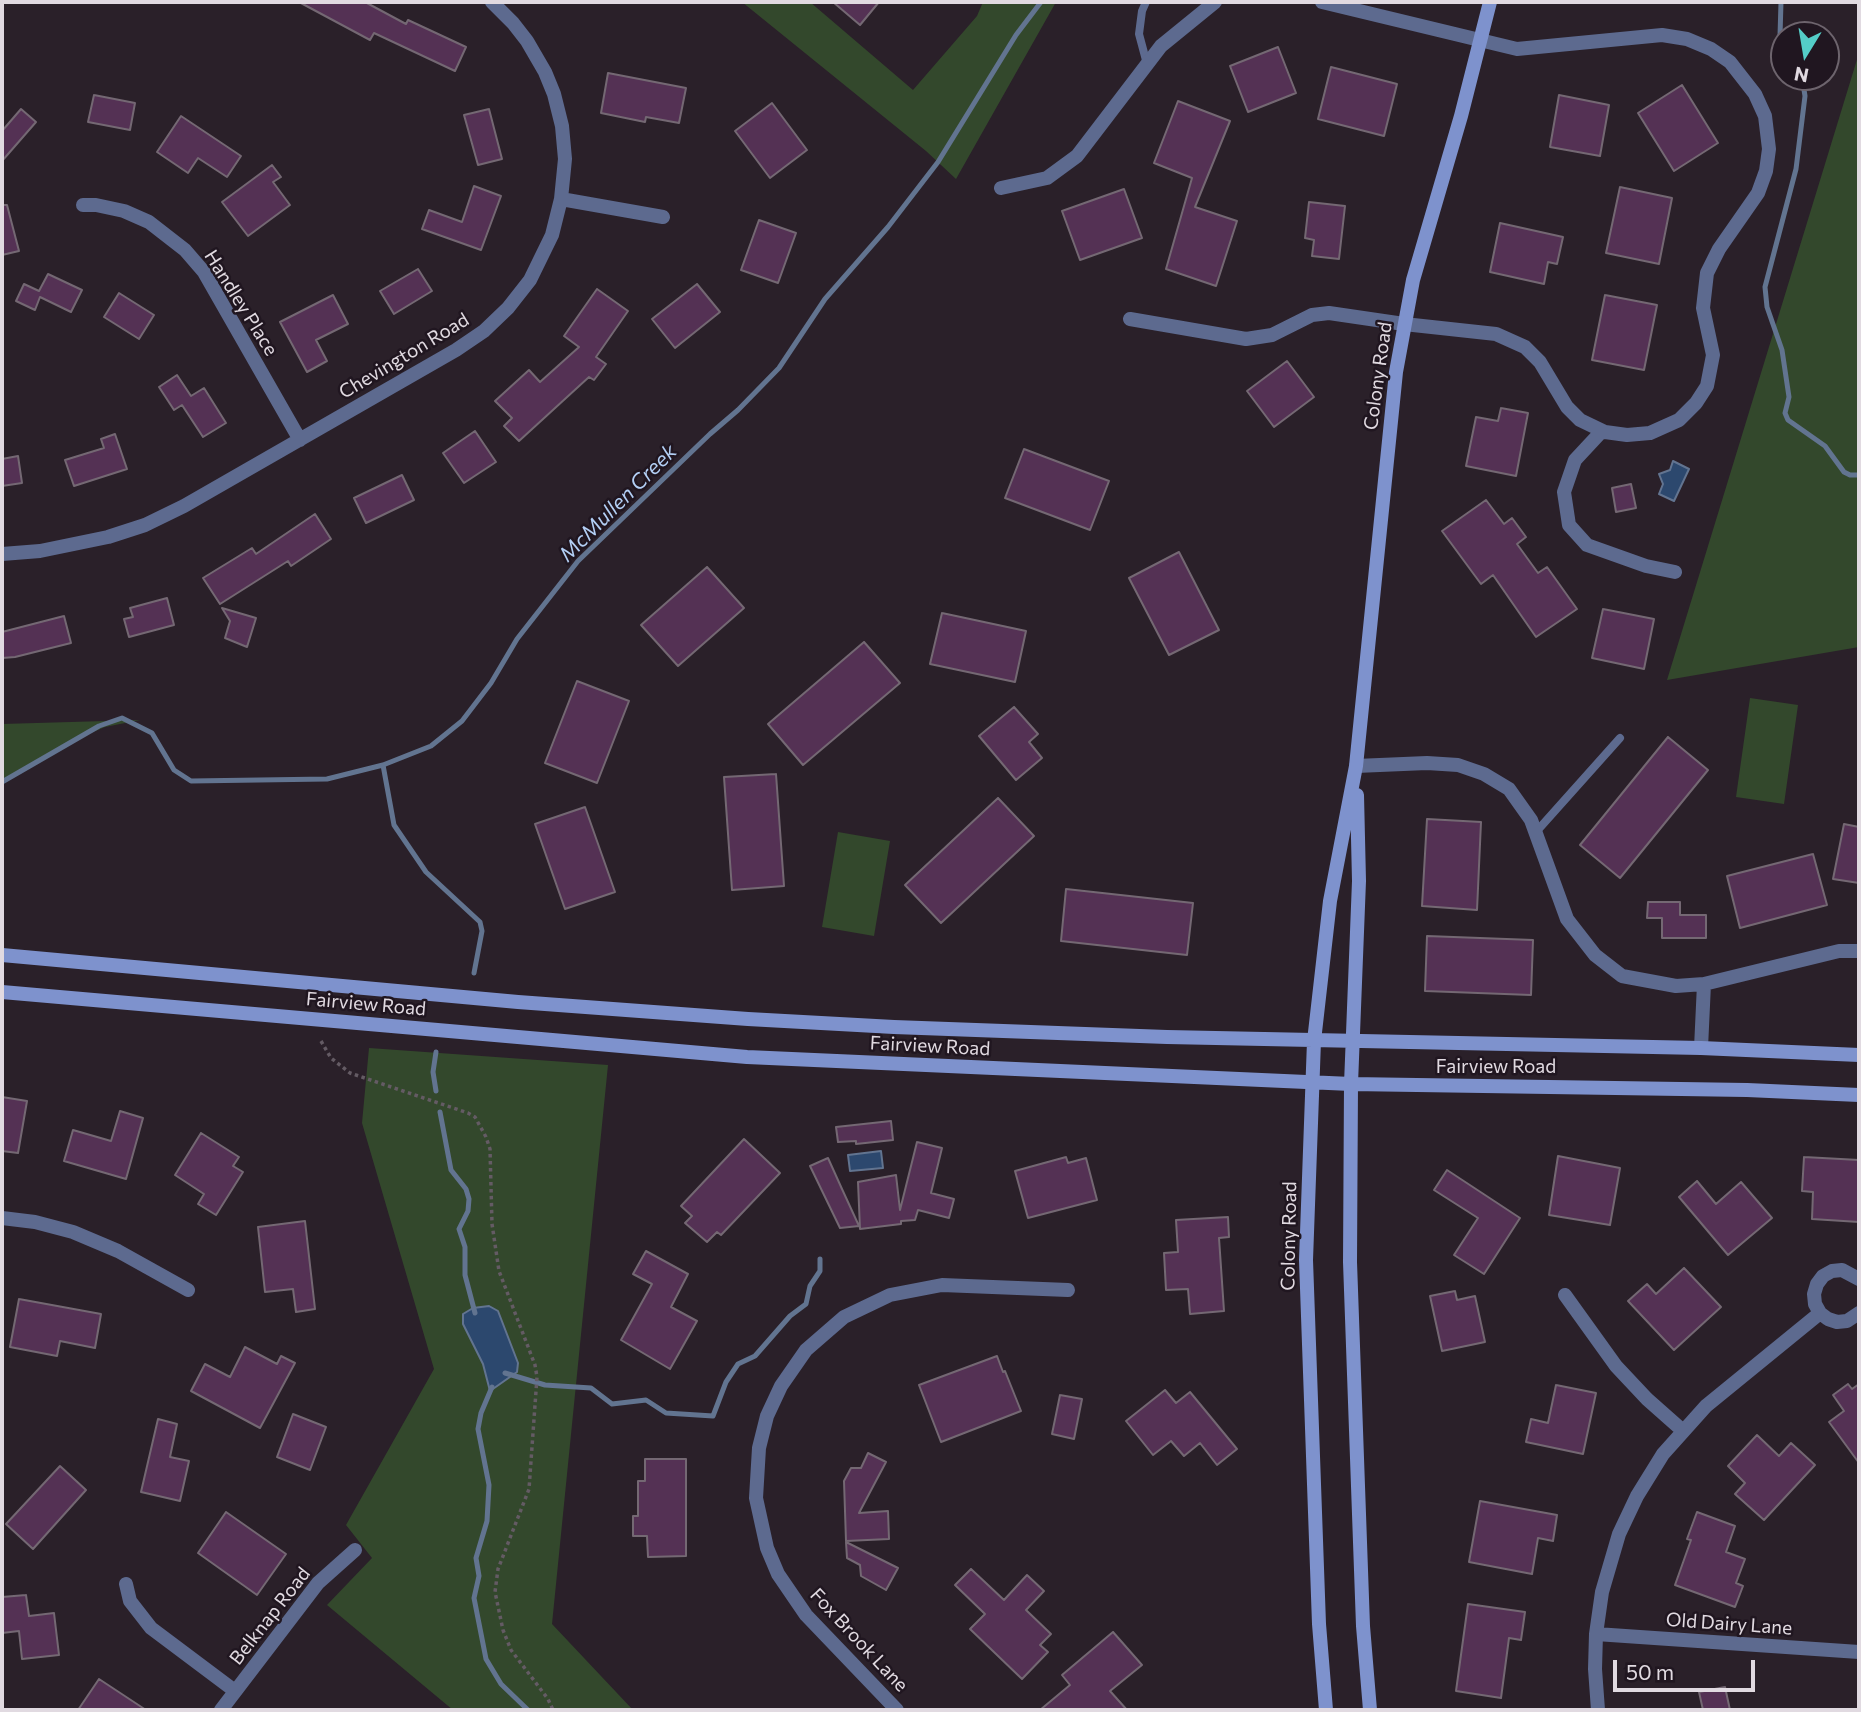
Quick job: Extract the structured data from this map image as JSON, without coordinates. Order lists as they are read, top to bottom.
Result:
{
  "streets": {
    "main road": ["Colony Road", "Fairview Road"],
    "street": [
      "Handley Place",
      "Chevington Road",
      "Belknap Road",
      "Old Dairy Lane",
      "Fox Brook Lane"
    ]
  },
  "crossings": [
    ["Handley Place", "Chevington Road"],
    ["Colony Road", "Fairview Road"]
  ],
  "water": ["McMullen Creek"],
  "scale_bar": "50 m",
  "north": "bottom"
}
